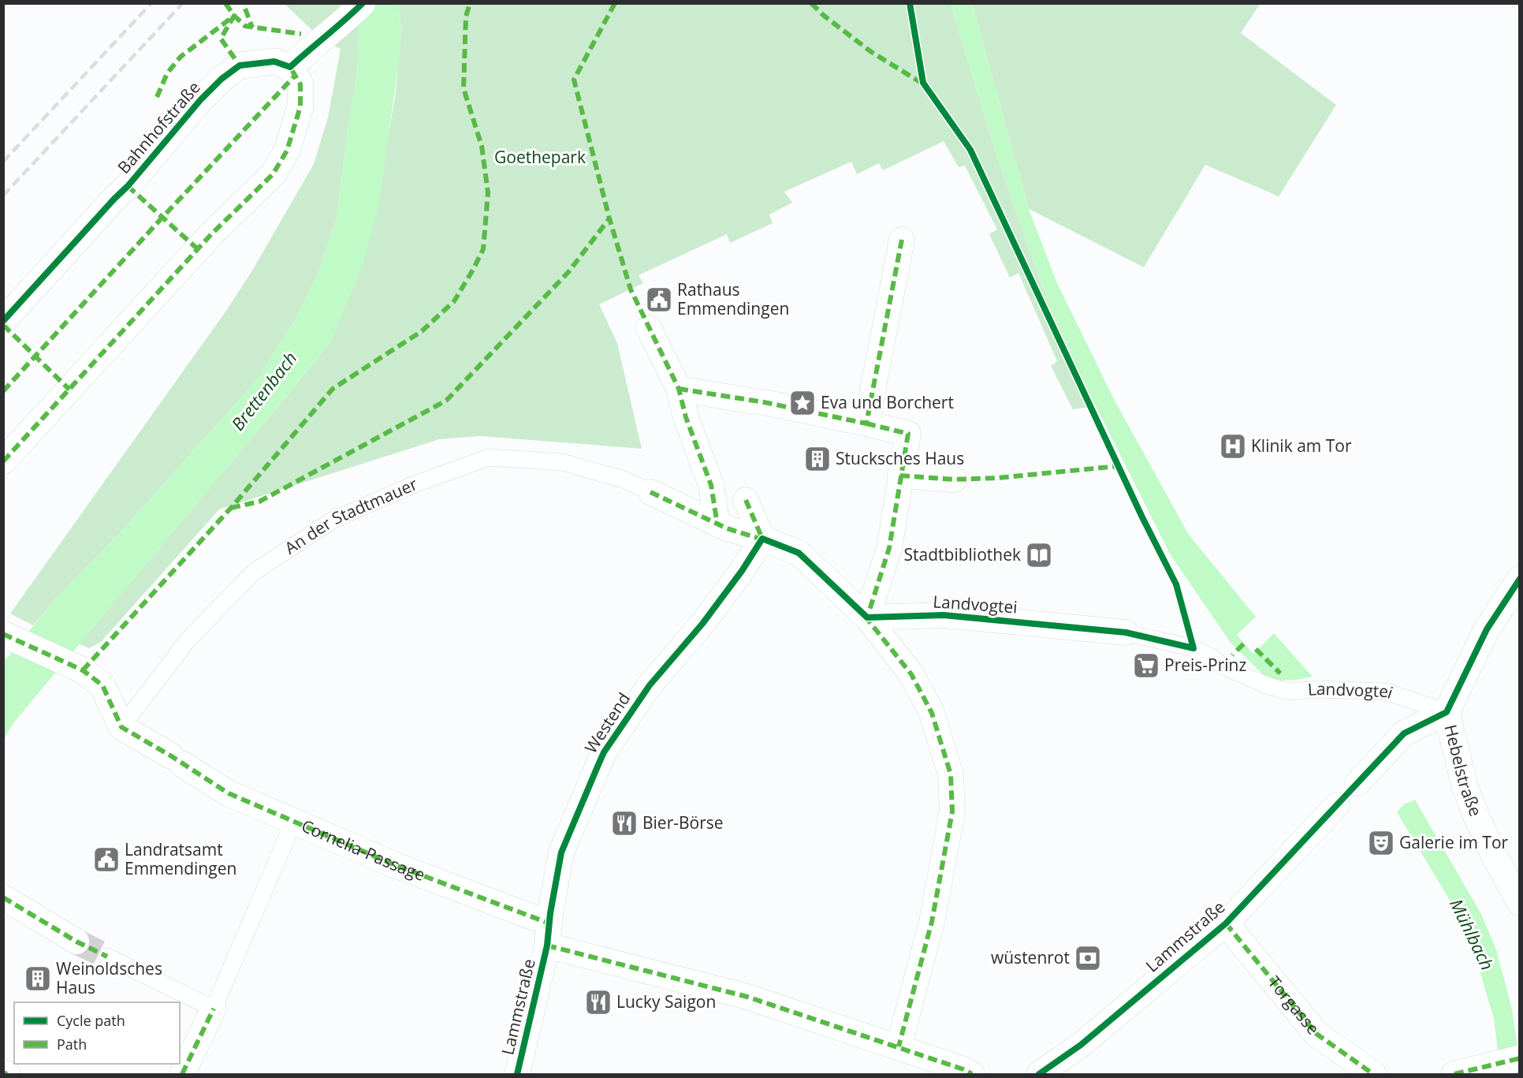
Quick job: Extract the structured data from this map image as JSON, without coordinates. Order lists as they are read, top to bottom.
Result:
{
  "streets": {
    "street": [
      "Bahnhofstraße",
      "Landvogtei",
      "Westend",
      "Hebelstraße",
      "Cornelia-Passage",
      "Lammstraße",
      "Torgasse"
    ],
    "lane": ["An der Stadtmauer"]
  },
  "crossings": [
    ["An der Stadtmauer", "Cornelia-Passage"],
    ["Landvogtei", "Hebelstraße"],
    ["Westend", "Cornelia-Passage"],
    ["Westend", "Lammstraße"],
    ["Cornelia-Passage", "Lammstraße"],
    ["Lammstraße", "Torgasse"]
  ],
  "water": ["Brettenbach", "Mühlbach"],
  "parks": ["Goethepark"],
  "places": {
    "public building": ["Rathaus Emmendingen", "Landratsamt Emmendingen"],
    "place": ["Eva und Borchert"],
    "hospital": ["Klinik am Tor"],
    "building": ["Stucksches Haus", "Weinoldsches Haus"],
    "library": ["Stadtbibliothek"],
    "supermarket": ["Preis-Prinz"],
    "restaurant": ["Bier-Börse", "Lucky Saigon"],
    "theatre": ["Galerie im Tor"],
    "bank": ["wüstenrot"]
  },
  "legend": ["Cycle path", "Path"]
}
